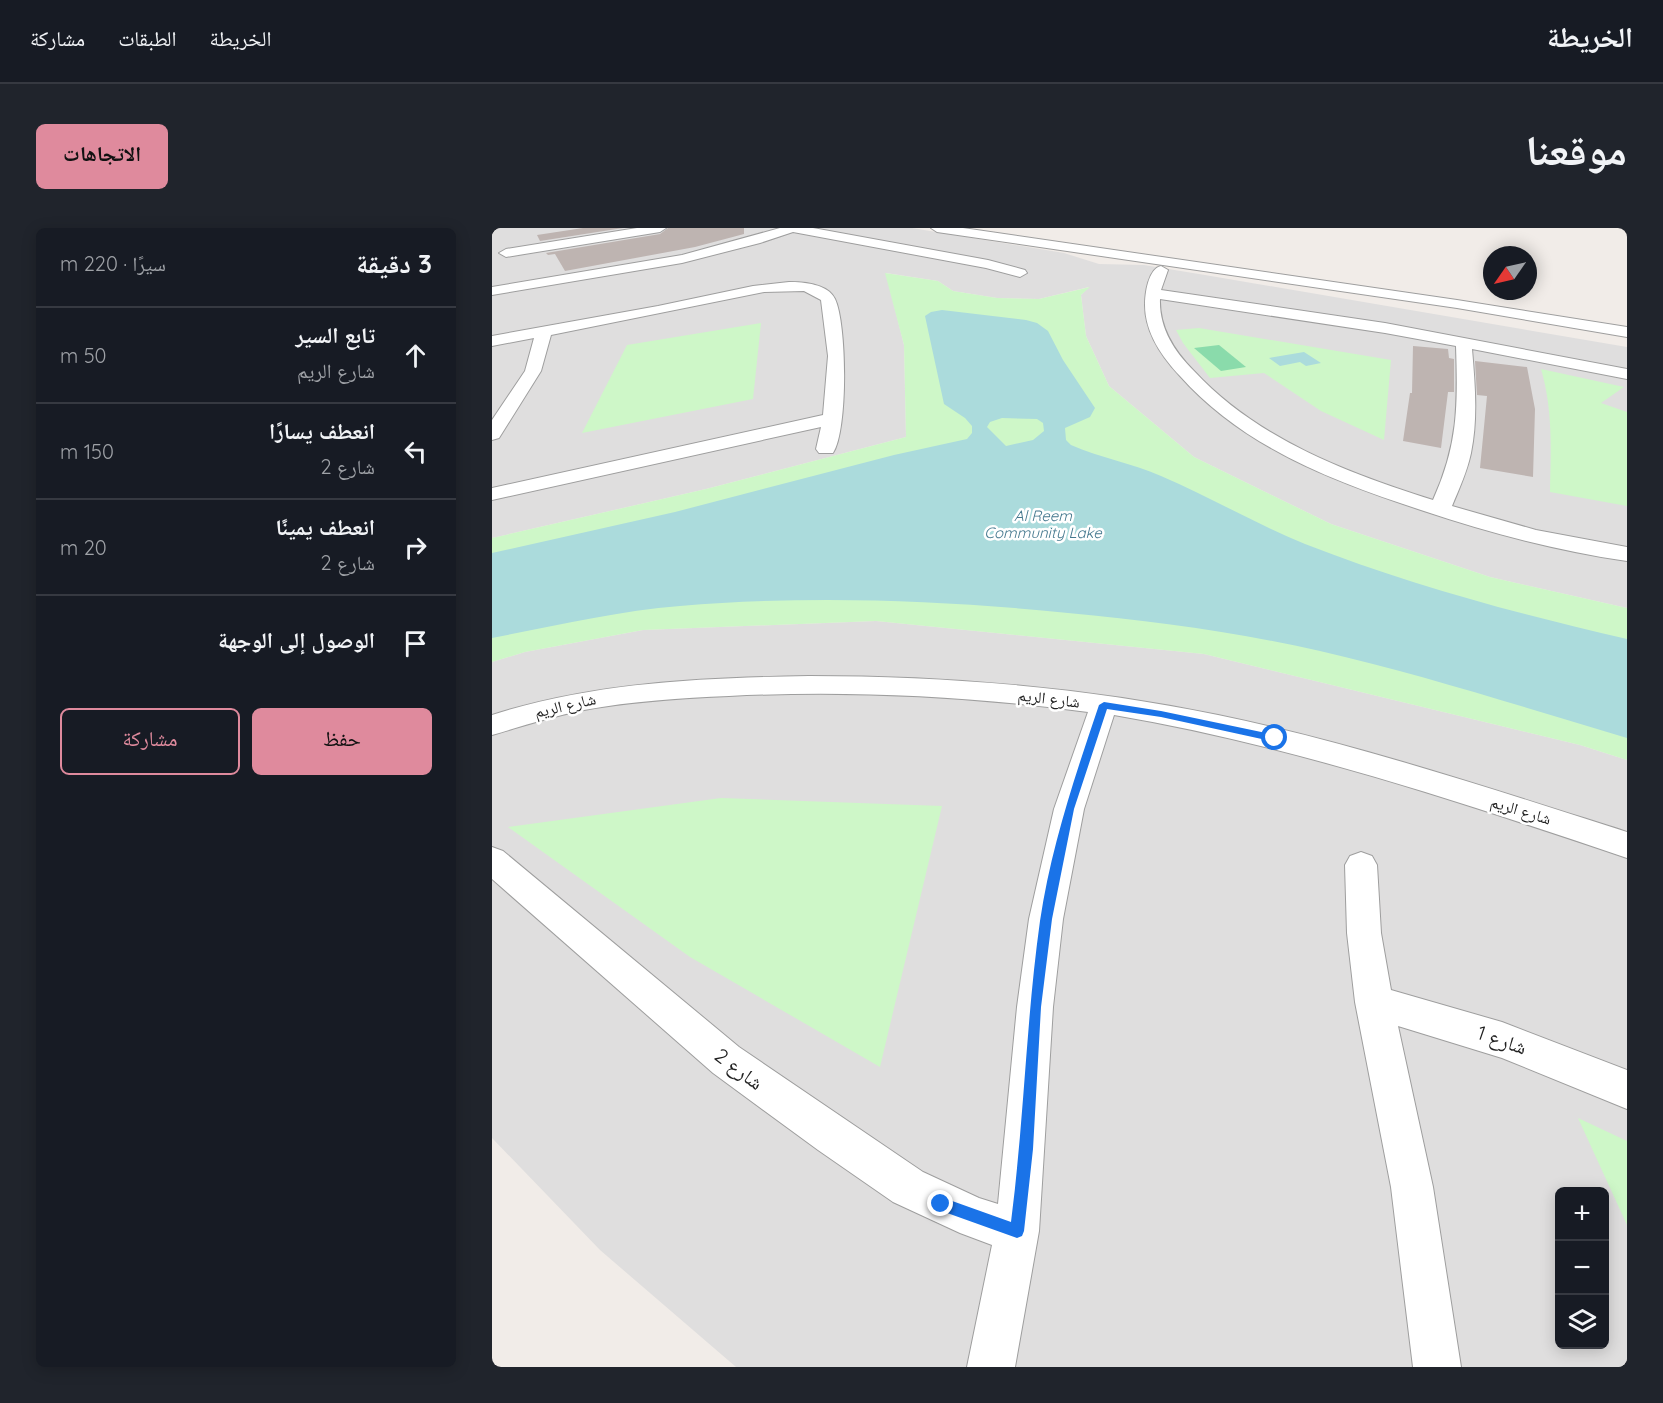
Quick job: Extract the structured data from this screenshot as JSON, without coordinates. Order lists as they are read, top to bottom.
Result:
{
  "streets": {
    "street": ["شارع الريم", "شارع 1", "شارع 2"]
  },
  "water": ["Al Reem Community Lake"],
  "north": "bottom left",
  "page": {
    "header": "الخريطة",
    "nav": ["الخريطة", "الطبقات", "مشاركة"],
    "title": "موقعنا",
    "buttons": [
      "الاتجاهات",
      ["حفظ", "مشاركة"]
    ],
    "heading": ["3 دقيقة", "سيرًا · 220 m"],
    "list": [
      ["تابع السير", "شارع الريم", "50 m"],
      ["انعطف يسارًا", "شارع 2", "150 m"],
      ["انعطف يمينًا", "شارع 2", "20 m"],
      "الوصول إلى الوجهة"
    ],
    "map_buttons": ["+", "−"]
  }
}
